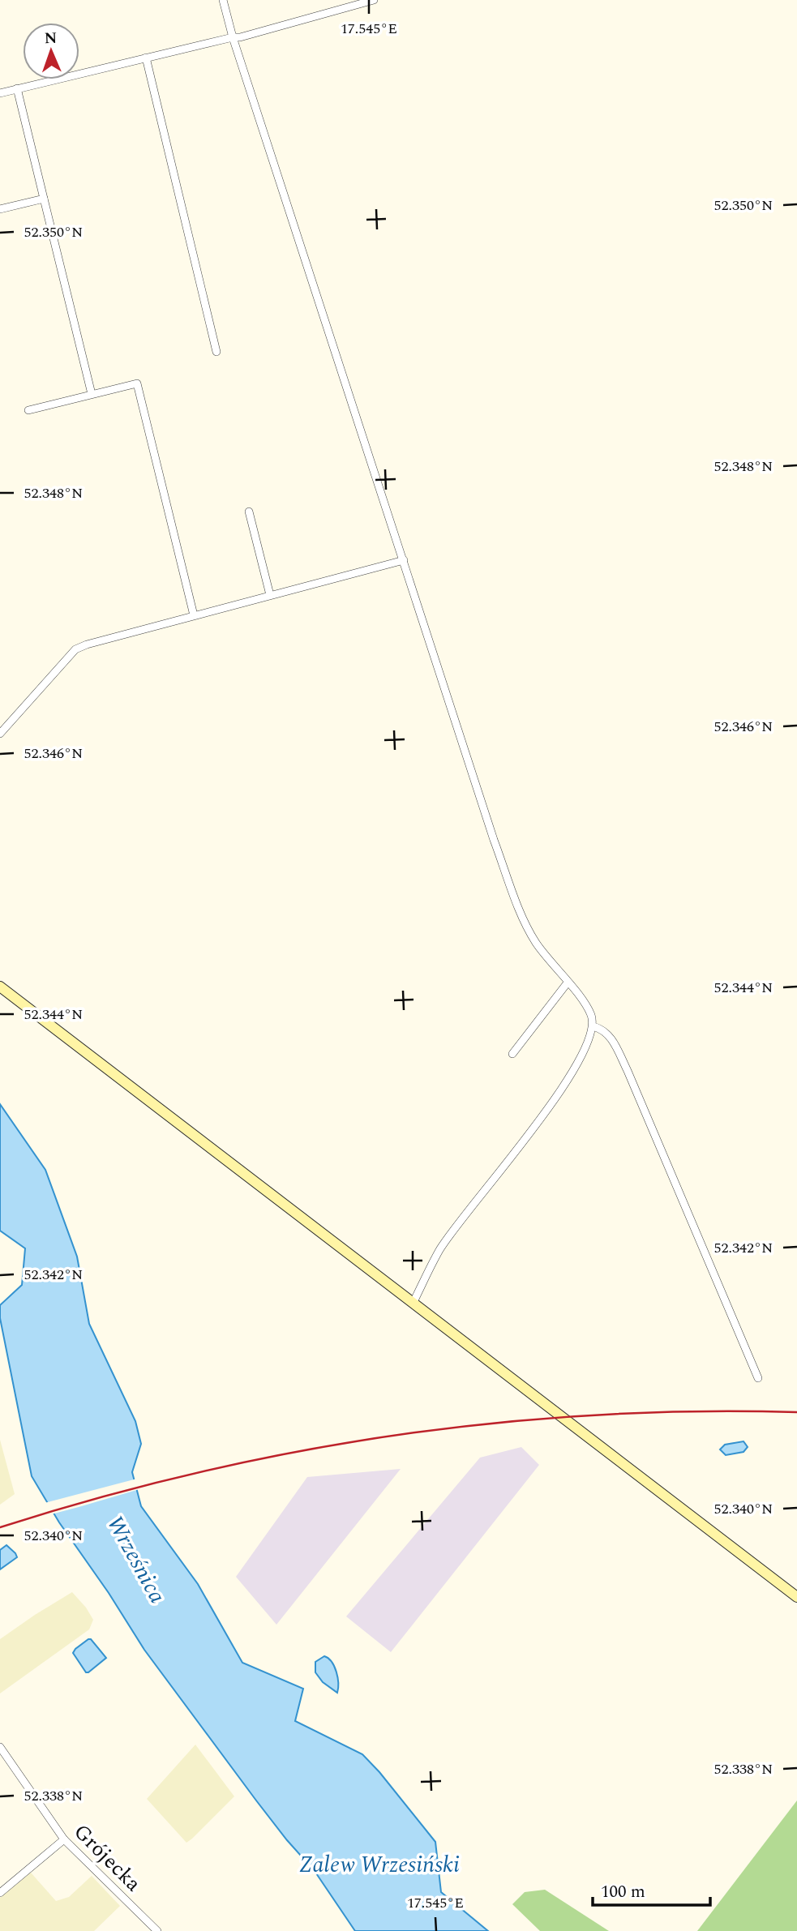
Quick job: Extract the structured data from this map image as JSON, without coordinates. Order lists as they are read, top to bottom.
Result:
{
  "streets": {
    "street": ["Grójecka"]
  },
  "water": ["Wrześnica", "Zalew Wrzesiński"],
  "scale_bar": "100 m",
  "north": "top",
  "coordinates": [
    "17.545°E",
    "52.350°N",
    "52.348°N",
    "52.346°N",
    "52.344°N",
    "52.342°N",
    "52.340°N",
    "52.338°N"
  ]
}
